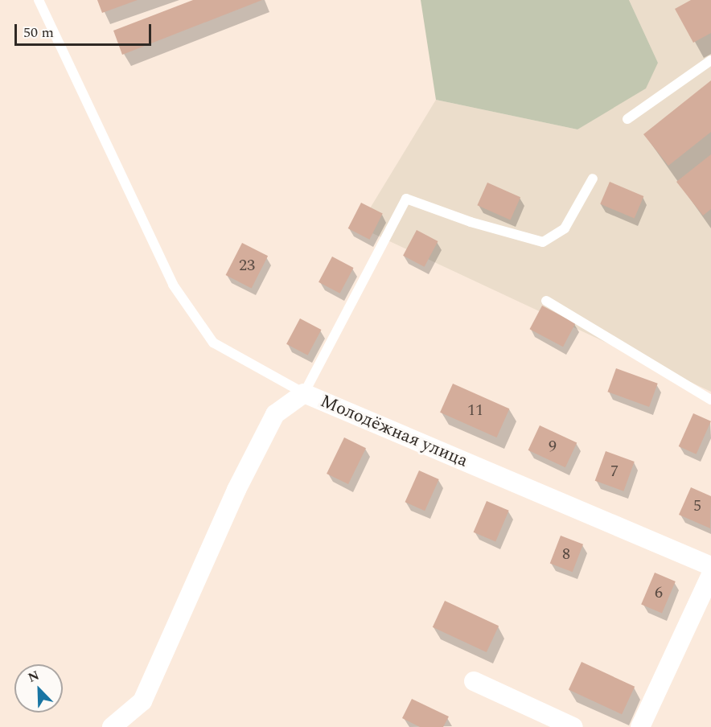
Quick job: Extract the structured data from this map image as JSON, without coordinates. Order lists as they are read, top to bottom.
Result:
{
  "streets": {
    "street": ["Молодёжная улица"]
  },
  "house_numbers": [
    "23",
    "11",
    "9",
    "7",
    "5",
    "8",
    "6"
  ],
  "scale_bar": "50 m",
  "north": "top left"
}
